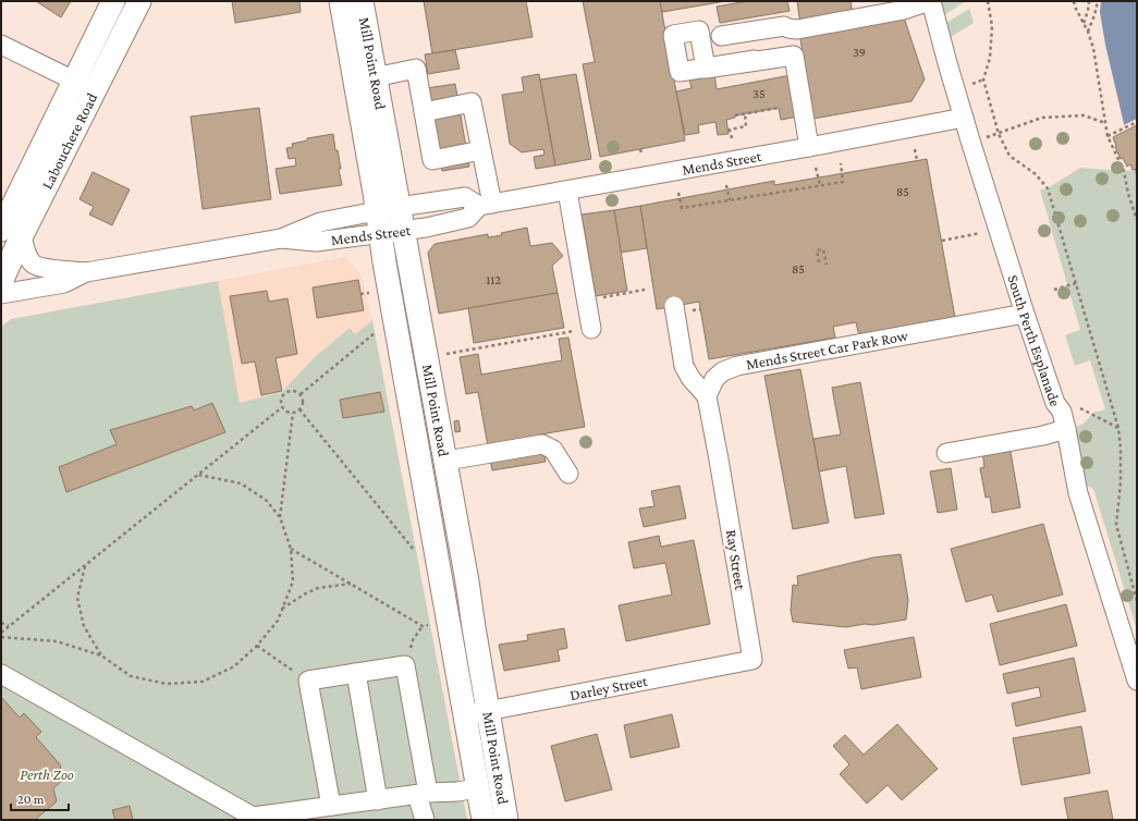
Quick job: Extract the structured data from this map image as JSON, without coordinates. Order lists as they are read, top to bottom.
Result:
{
  "streets": {
    "main road": ["Mill Point Road", "Labouchere Road"],
    "street": [
      "Mends Street",
      "South Perth Esplanade",
      "Mends Street Car Park Row",
      "Ray Street",
      "Darley Street"
    ]
  },
  "crossings": [
    ["Mill Point Road", "Mends Street"],
    ["Mill Point Road", "Darley Street"],
    ["Labouchere Road", "Mends Street"],
    ["Mends Street", "South Perth Esplanade"],
    ["South Perth Esplanade", "Mends Street Car Park Row"],
    ["Mends Street Car Park Row", "Ray Street"],
    ["Ray Street", "Darley Street"]
  ],
  "parks": ["Perth Zoo"],
  "house_numbers": [
    "39",
    "35",
    "85",
    "85",
    "112"
  ],
  "scale_bar": "20 m"
}
